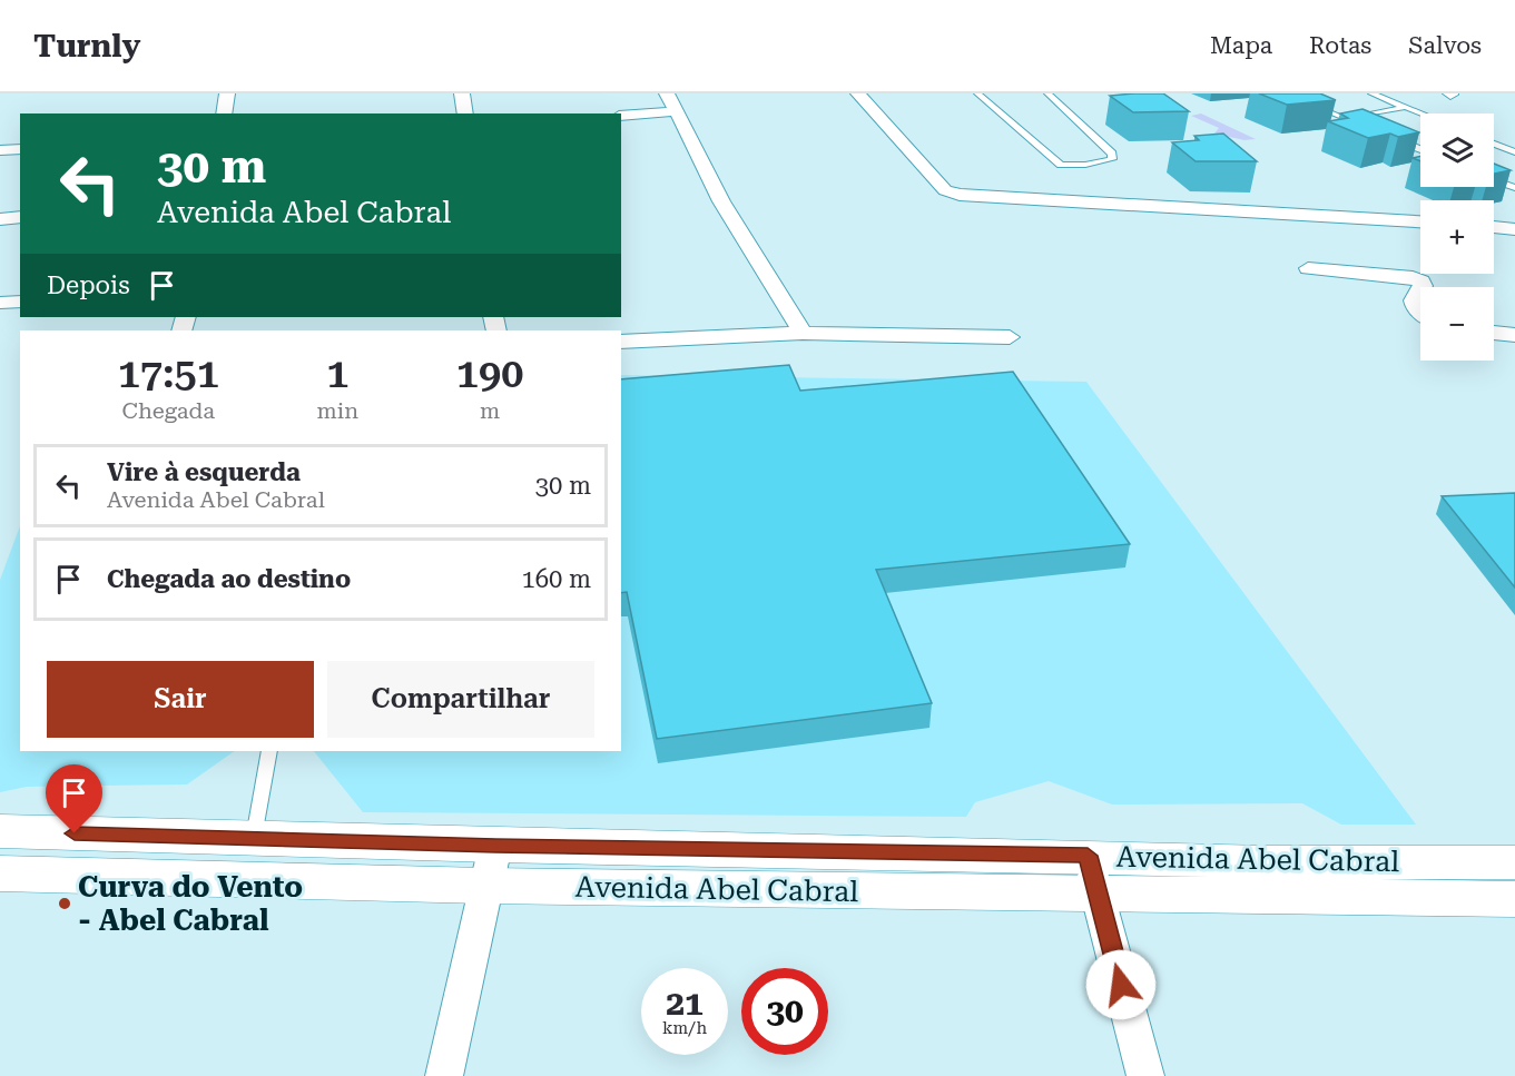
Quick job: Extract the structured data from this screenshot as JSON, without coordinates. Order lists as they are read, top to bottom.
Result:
{
  "streets": {
    "main road": ["Avenida Abel Cabral"]
  },
  "places": ["Curva do Vento - Abel Cabral"],
  "page": {
    "header": "Turnly",
    "nav": ["Mapa", "Rotas", "Salvos"],
    "map_buttons": ["+", "−"],
    "turn": ["30 m", "Avenida Abel Cabral"],
    "then": "Depois",
    "eta": [
      "17:51",
      "Chegada",
      "1",
      "min",
      "190",
      "m"
    ],
    "list": [
      {
        "name": "Vire à esquerda",
        "note": "Avenida Abel Cabral",
        "value": "30 m"
      },
      {
        "name": "Chegada ao destino",
        "value": "160 m"
      }
    ],
    "buttons": ["Sair", "Compartilhar"],
    "speed": "21 km/h",
    "limit": "30"
  }
}
